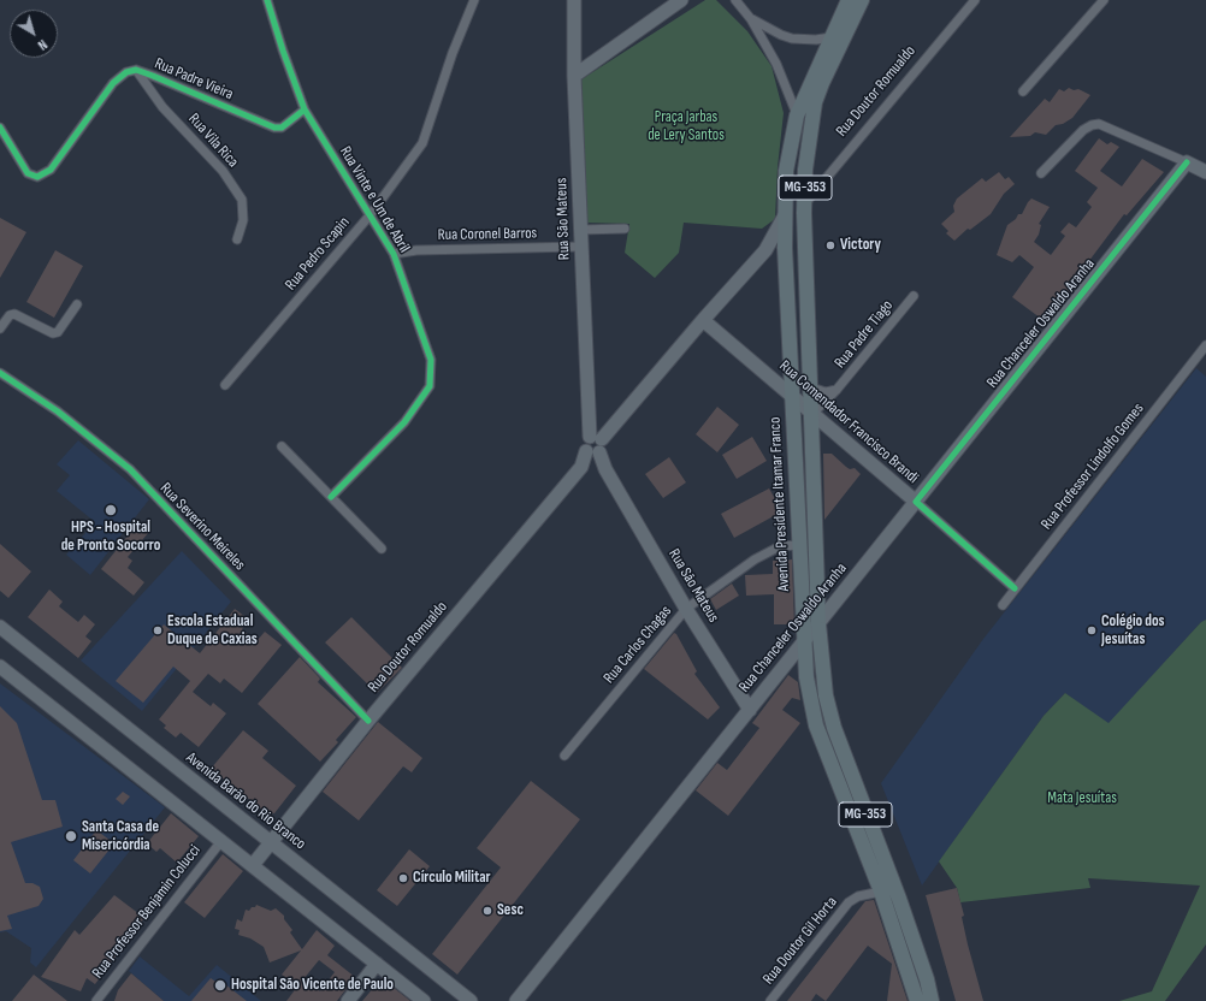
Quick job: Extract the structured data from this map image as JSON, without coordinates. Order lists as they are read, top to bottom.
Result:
{
  "streets": {
    "main road": [
      "Rua Doutor Romualdo",
      "MG-353",
      "Rua São Mateus",
      "Rua Chanceler Oswaldo Aranha",
      "Rua Comendador Francisco Brandi",
      "Avenida Presidente Itamar Franco",
      "Avenida Barão do Rio Branco"
    ],
    "street": [
      "Rua Padre Vieira",
      "Rua Vila Rica",
      "Rua Vinte e Um de Abril",
      "Rua Coronel Barros",
      "Rua Pedro Scapin",
      "Rua Padre Tiago",
      "Rua Professor Lindolfo Gomes",
      "Rua Severino Meireles",
      "Rua Carlos Chagas",
      "Rua Professor Benjamin Colucci",
      "Rua Doutor Gil Horta"
    ]
  },
  "crossings": [
    ["Rua Padre Vieira", "Rua Vila Rica"],
    ["Rua Padre Vieira", "Rua Vinte e Um de Abril"],
    ["Rua Doutor Romualdo", "MG-353"],
    ["Rua Doutor Romualdo", "Rua São Mateus"],
    ["Rua Doutor Romualdo", "Rua Comendador Francisco Brandi"],
    ["Rua Doutor Romualdo", "Avenida Presidente Itamar Franco"],
    ["Rua Doutor Romualdo", "Rua Severino Meireles"],
    ["Rua Doutor Romualdo", "Avenida Barão do Rio Branco"],
    ["MG-353", "Rua Chanceler Oswaldo Aranha"],
    ["MG-353", "Rua Padre Tiago"],
    ["MG-353", "Rua Comendador Francisco Brandi"],
    ["Rua Vinte e Um de Abril", "Rua Coronel Barros"],
    ["Rua Vinte e Um de Abril", "Rua Pedro Scapin"],
    ["Rua São Mateus", "Rua Coronel Barros"],
    ["Rua São Mateus", "Rua Chanceler Oswaldo Aranha"],
    ["Rua São Mateus", "Rua Carlos Chagas"],
    ["Rua Chanceler Oswaldo Aranha", "Rua Comendador Francisco Brandi"],
    ["Rua Chanceler Oswaldo Aranha", "Avenida Presidente Itamar Franco"],
    ["Rua Padre Tiago", "Rua Comendador Francisco Brandi"],
    ["Rua Comendador Francisco Brandi", "Rua Professor Lindolfo Gomes"],
    ["Rua Comendador Francisco Brandi", "Avenida Presidente Itamar Franco"],
    ["Avenida Presidente Itamar Franco", "Rua Carlos Chagas"],
    ["Avenida Presidente Itamar Franco", "Rua Doutor Gil Horta"]
  ],
  "parks": ["Praça Jarbas de Lery Santos", "Mata Jesuítas"],
  "places": [
    "Victory",
    "HPS - Hospital de Pronto Socorro",
    "Escola Estadual Duque de Caxias",
    "Colégio dos Jesuítas",
    "Santa Casa de Misericórdia",
    "Círculo Militar",
    "Sesc",
    "Hospital São Vicente de Paulo"
  ],
  "north": "bottom right"
}
